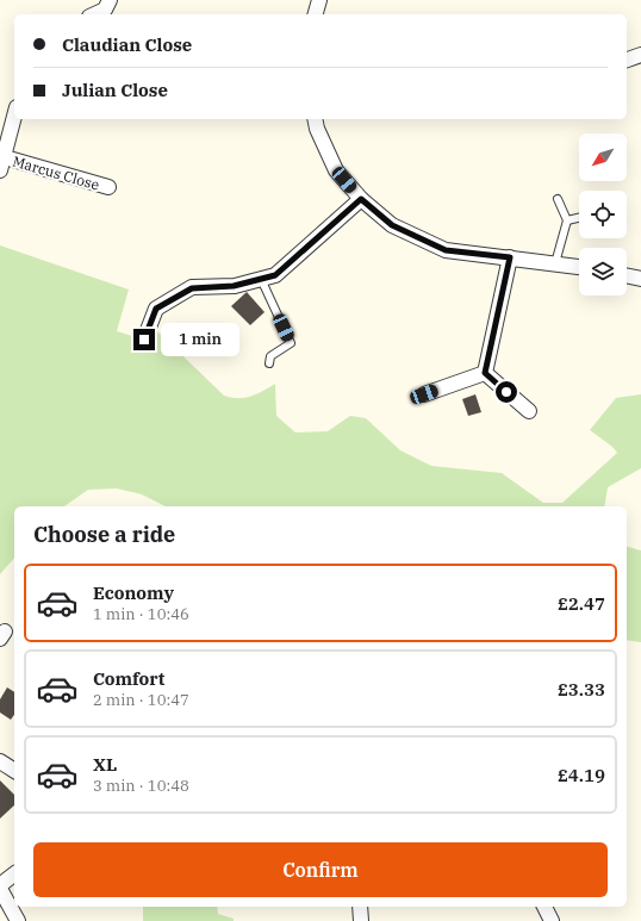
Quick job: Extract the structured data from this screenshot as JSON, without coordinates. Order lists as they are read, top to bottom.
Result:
{
  "streets": {
    "street": ["Marcus Close"]
  },
  "north": "bottom left",
  "page": {
    "banner": ["Claudian Close", "Julian Close"],
    "bubble": "1 min",
    "heading": "Choose a ride",
    "list": [
      {
        "name": "Economy",
        "note": "1 min · 10:46",
        "value": "£2.47"
      },
      {
        "name": "Comfort",
        "note": "2 min · 10:47",
        "value": "£3.33"
      },
      {
        "name": "XL",
        "note": "3 min · 10:48",
        "value": "£4.19"
      }
    ],
    "buttons": "Confirm"
  }
}
